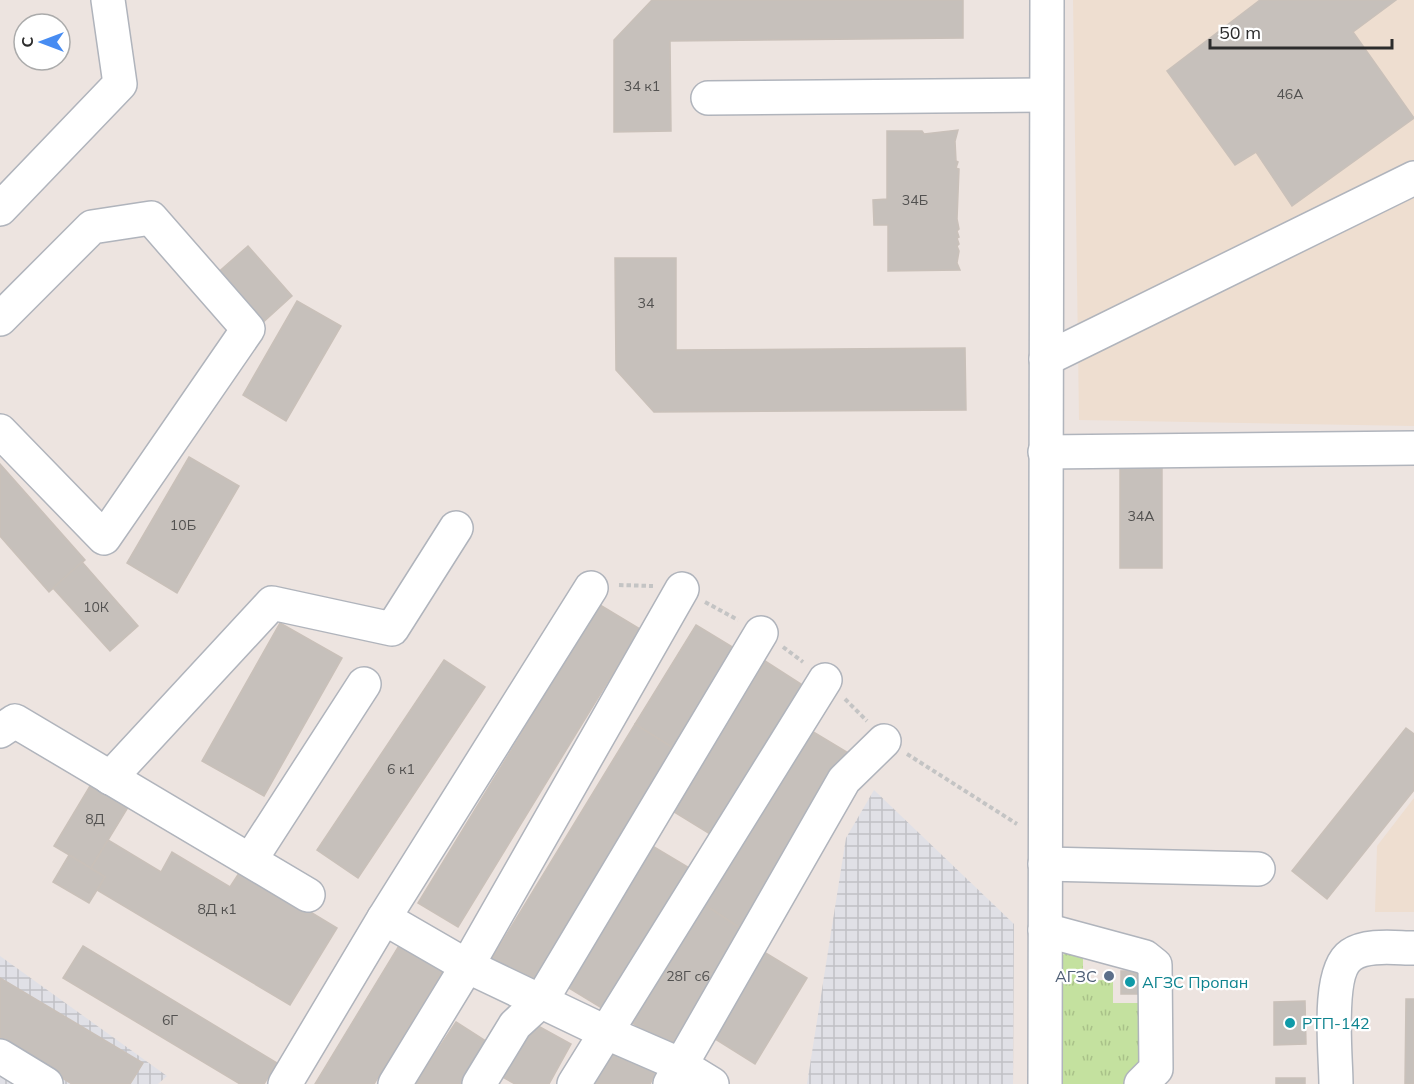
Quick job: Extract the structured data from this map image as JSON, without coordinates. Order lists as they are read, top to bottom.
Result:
{
  "places": ["АГЗС", "АГЗС Пропан", "РТП-142"],
  "house_numbers": [
    "34 к1",
    "46А",
    "34Б",
    "34",
    "34А",
    "10Б",
    "10К",
    "6 к1",
    "8Д",
    "8Д к1",
    "28Г с6",
    "6Г"
  ],
  "scale_bar": "50 m",
  "north": "left"
}
